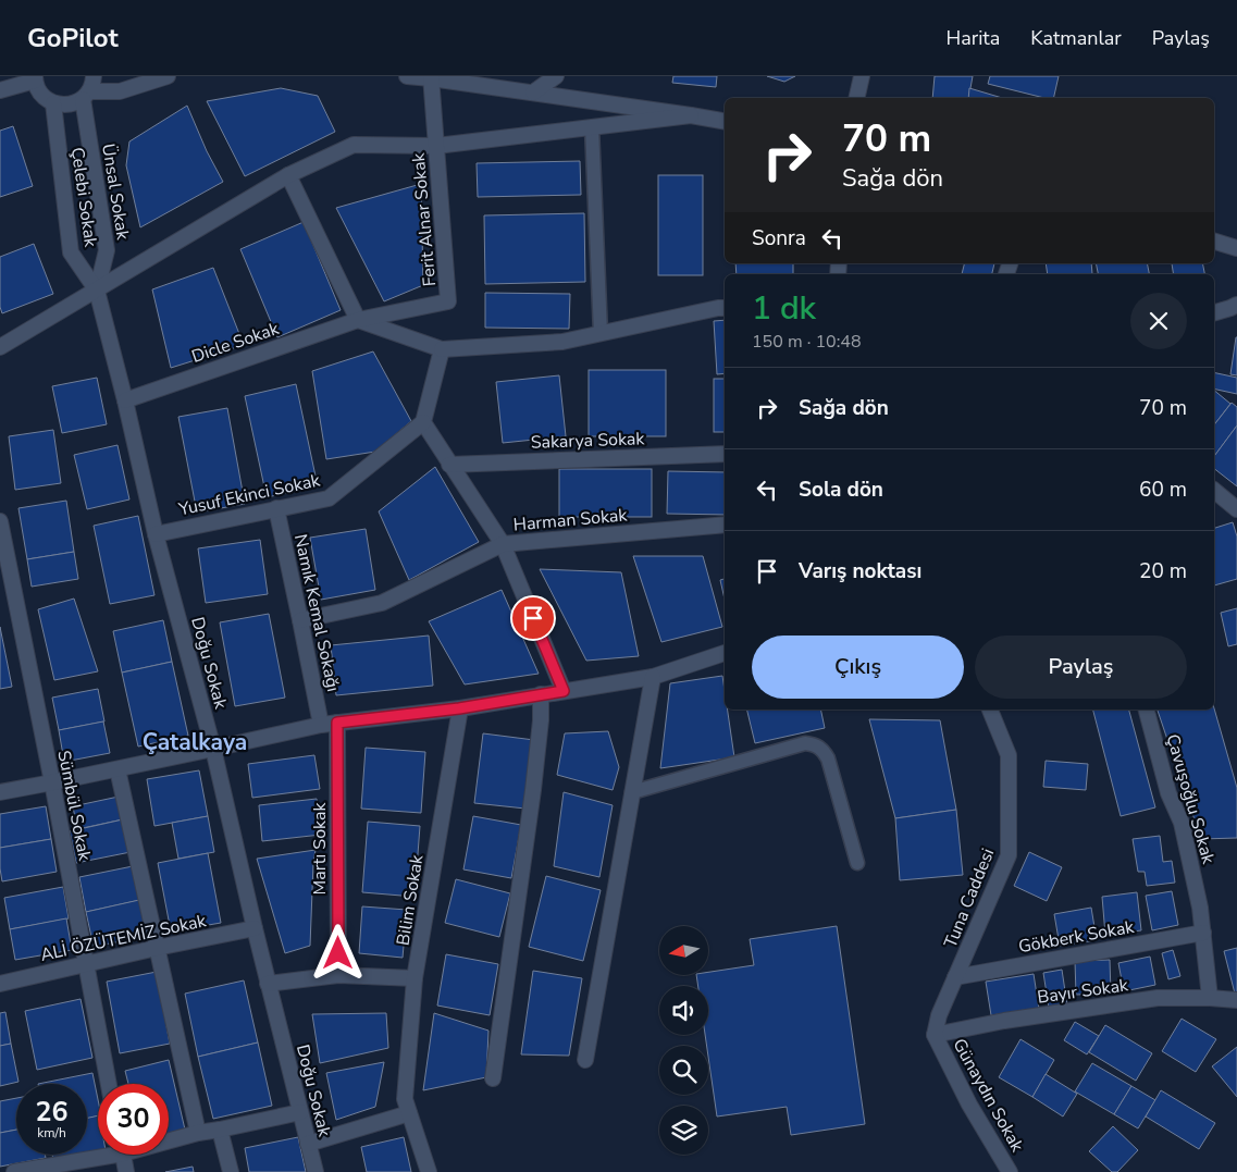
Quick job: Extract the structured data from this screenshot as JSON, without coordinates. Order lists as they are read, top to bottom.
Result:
{
  "streets": {
    "street": [
      "Ünsal Sokak",
      "Çelebi Sokak",
      "Ferit Alnar Sokak",
      "Dicle Sokak",
      "Sakarya Sokak",
      "Yusuf Ekinci Sokak",
      "Harman Sokak",
      "Namık Kemal Sokağı",
      "Doğu Sokak",
      "Çavuşoğlu Sokak",
      "Sümbül Sokak",
      "Martı Sokak",
      "Tuna Caddesi",
      "Bilim Sokak",
      "Gökberk Sokak",
      "ALİ ÖZÜTEMİZ Sokak",
      "Bayır Sokak",
      "Günaydın Sokak"
    ]
  },
  "crossings": [
    ["Ünsal Sokak", "Çelebi Sokak"],
    ["Ünsal Sokak", "Doğu Sokak"],
    ["Çelebi Sokak", "Doğu Sokak"],
    ["Ferit Alnar Sokak", "Dicle Sokak"],
    ["Dicle Sokak", "Doğu Sokak"],
    ["Yusuf Ekinci Sokak", "Namık Kemal Sokağı"],
    ["Yusuf Ekinci Sokak", "Doğu Sokak"],
    ["Harman Sokak", "Namık Kemal Sokağı"],
    ["Doğu Sokak", "ALİ ÖZÜTEMİZ Sokak"],
    ["Çavuşoğlu Sokak", "Gökberk Sokak"],
    ["Çavuşoğlu Sokak", "Bayır Sokak"],
    ["Sümbül Sokak", "ALİ ÖZÜTEMİZ Sokak"],
    ["Tuna Caddesi", "Gökberk Sokak"],
    ["Tuna Caddesi", "Bayır Sokak"],
    ["Tuna Caddesi", "Günaydın Sokak"],
    ["Bayır Sokak", "Günaydın Sokak"]
  ],
  "districts": ["Çatalkaya"],
  "north": "left",
  "page": {
    "header": "GoPilot",
    "nav": ["Harita", "Katmanlar", "Paylaş"],
    "turn": ["70 m", "Sağa dön"],
    "then": "Sonra",
    "heading": ["1 dk", "150 m · 10:48"],
    "list": [
      {
        "name": "Sağa dön",
        "value": "70 m"
      },
      {
        "name": "Sola dön",
        "value": "60 m"
      },
      {
        "name": "Varış noktası",
        "value": "20 m"
      }
    ],
    "buttons": ["Çıkış", "Paylaş"],
    "speed": "26 km/h",
    "limit": "30"
  }
}
